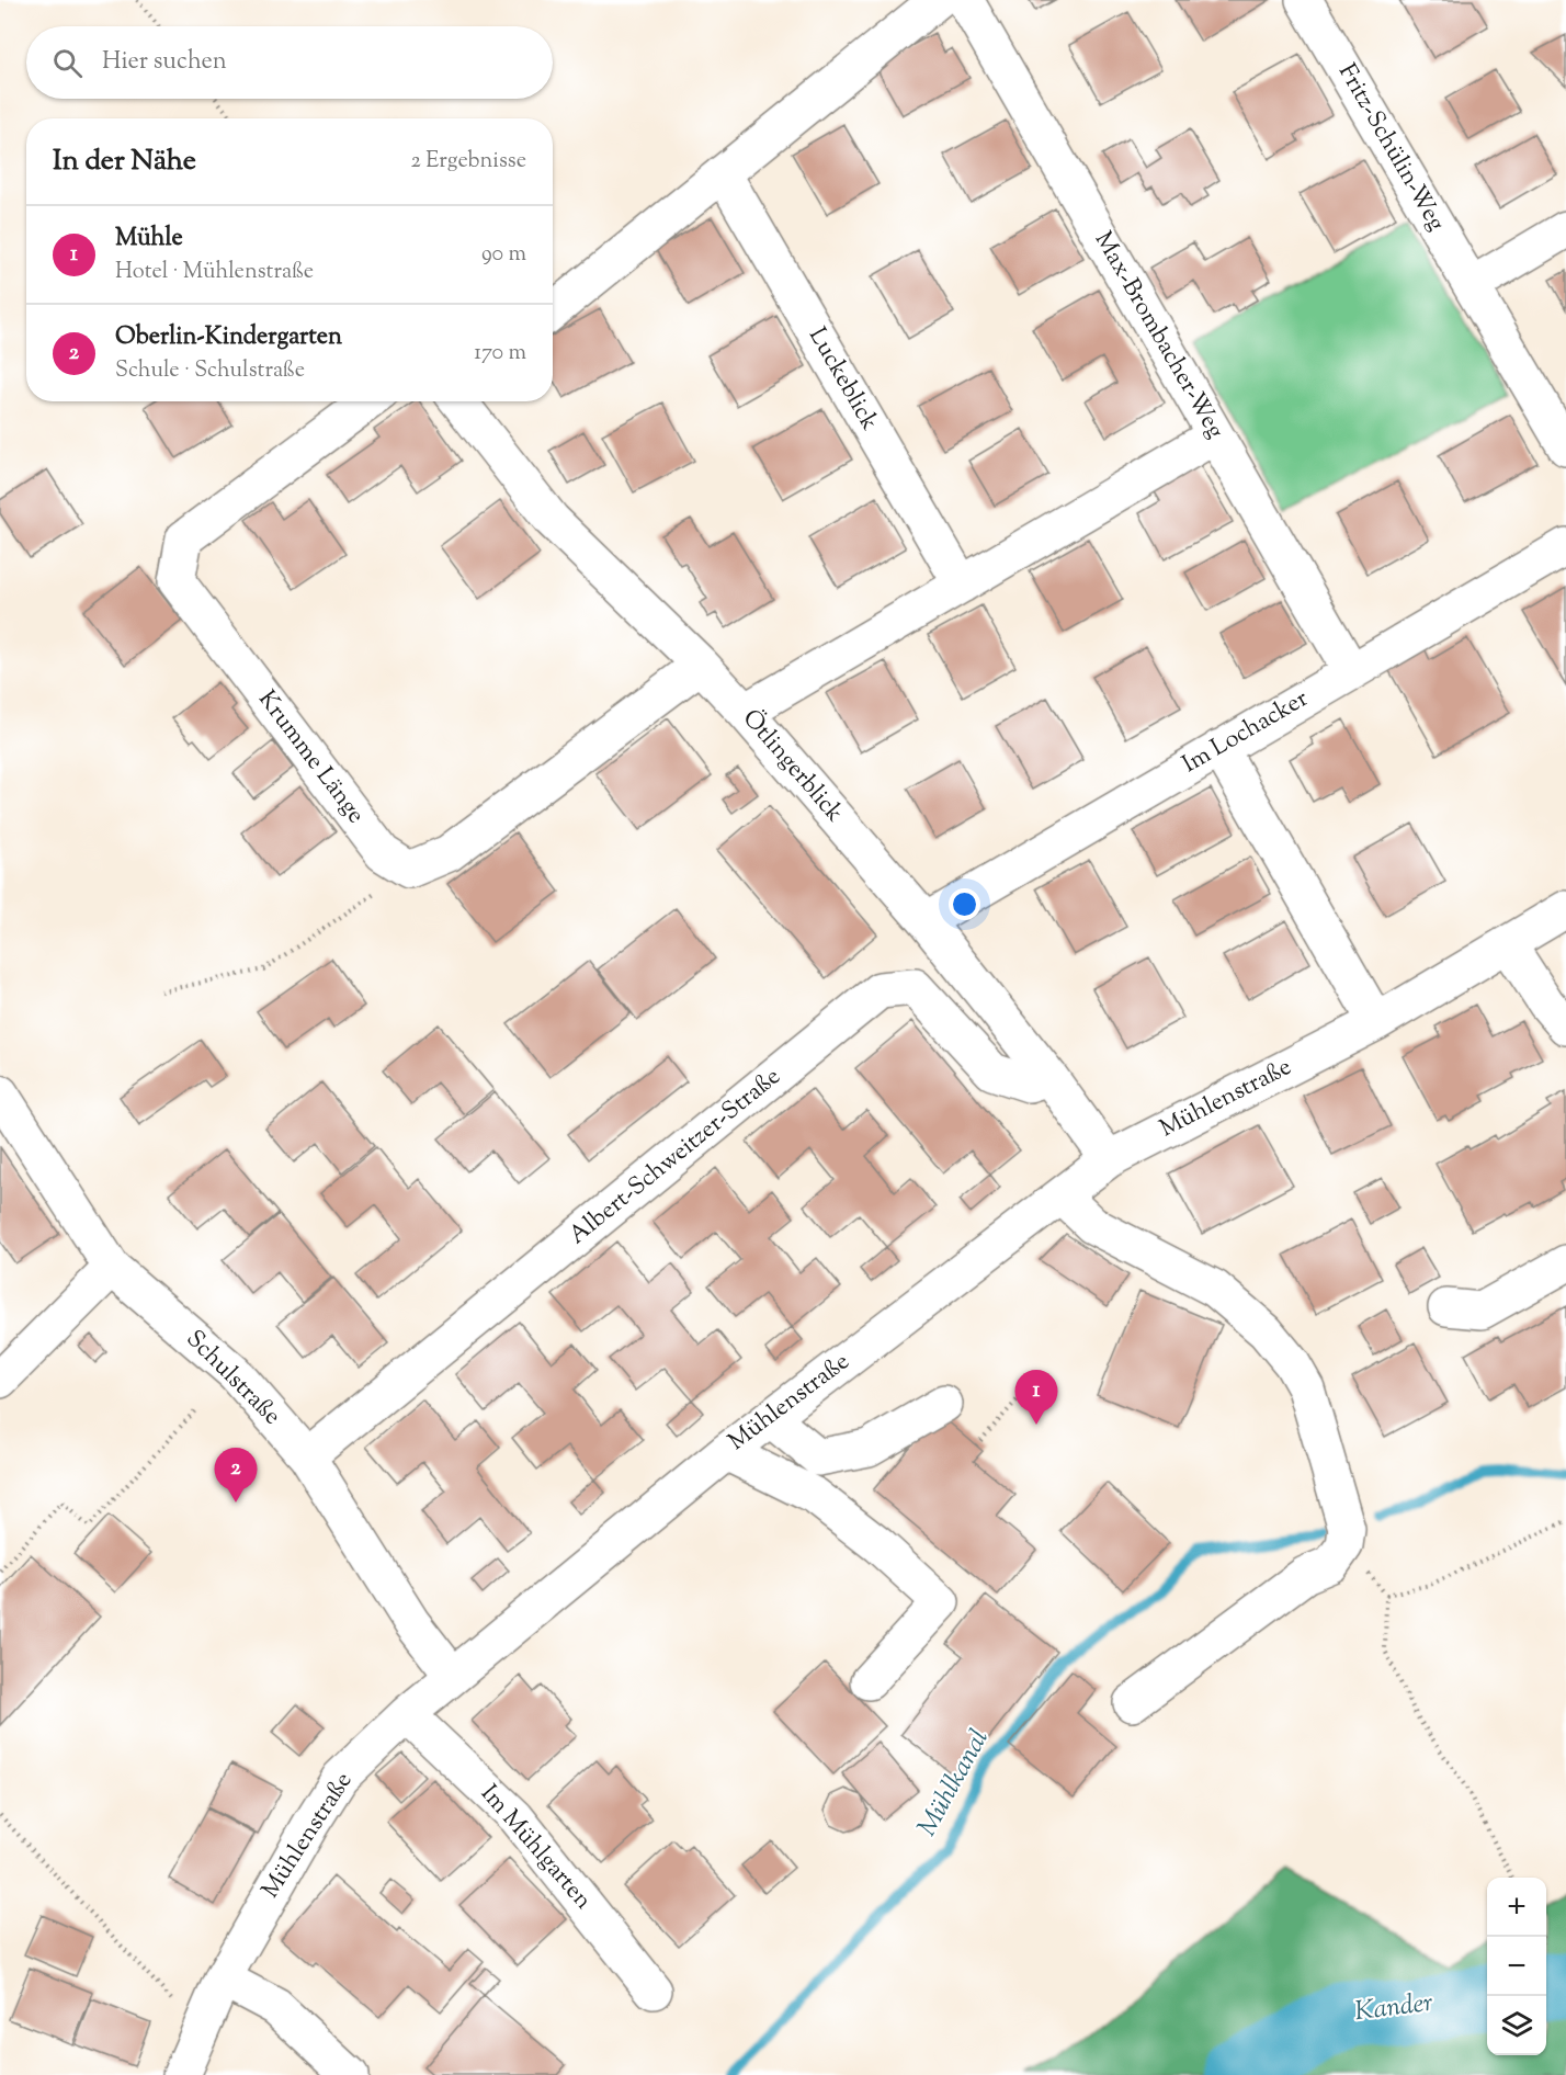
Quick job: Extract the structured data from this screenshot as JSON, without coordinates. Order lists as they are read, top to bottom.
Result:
{
  "streets": {
    "street": [
      "Fritz-Schülin-Weg",
      "Max-Brombacher-Weg",
      "Luckeblick",
      "Im Lochacker",
      "Krumme Länge",
      "Ötlingerblick",
      "Mühlenstraße",
      "Albert-Schweitzer-Straße",
      "Schulstraße",
      "Im Mühlgarten"
    ]
  },
  "crossings": [
    ["Max-Brombacher-Weg", "Im Lochacker"],
    ["Im Lochacker", "Ötlingerblick"],
    ["Ötlingerblick", "Mühlenstraße"],
    ["Ötlingerblick", "Albert-Schweitzer-Straße"],
    ["Mühlenstraße", "Schulstraße"],
    ["Mühlenstraße", "Im Mühlgarten"],
    ["Albert-Schweitzer-Straße", "Schulstraße"]
  ],
  "water": ["Mühlkanal", "Kander"],
  "page": {
    "search": "Hier suchen",
    "heading": ["In der Nähe", "2 Ergebnisse"],
    "list": [
      {
        "mark": "1",
        "name": "Mühle",
        "note": "Hotel · Mühlenstraße",
        "value": "90 m"
      },
      {
        "mark": "2",
        "name": "Oberlin-Kindergarten",
        "note": "Schule · Schulstraße",
        "value": "170 m"
      }
    ],
    "pins": ["1", "2"],
    "map_buttons": ["+", "−"]
  }
}
